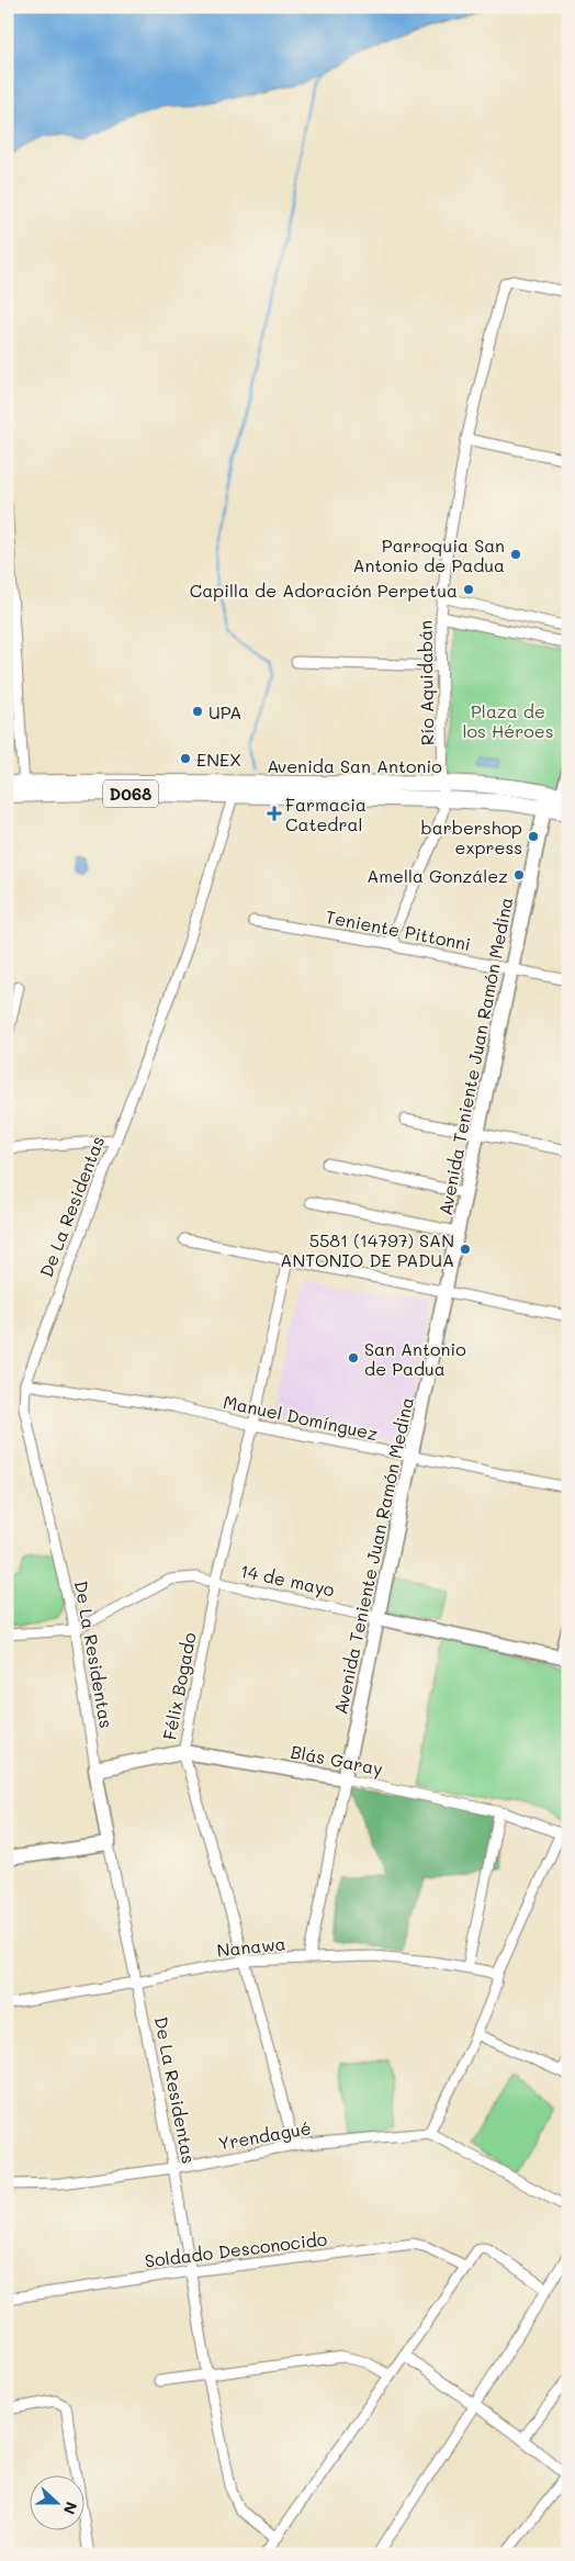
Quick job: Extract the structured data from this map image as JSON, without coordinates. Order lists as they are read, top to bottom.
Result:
{
  "streets": {
    "main road": ["Avenida San Antonio", "D068"],
    "street": [
      "Río Aquidabán",
      "Teniente Pittonni",
      "Avenida Teniente Juan Ramón Medina",
      "De La Residentas",
      "Manuel Domínguez",
      "14 de mayo",
      "Félix Bogado",
      "Blás Garay",
      "Nanawa",
      "Yrendagué",
      "Soldado Desconocido"
    ]
  },
  "crossings": [
    ["Río Aquidabán", "Avenida San Antonio"],
    ["Río Aquidabán", "Teniente Pittonni"],
    ["Avenida San Antonio", "Avenida Teniente Juan Ramón Medina"],
    ["Avenida San Antonio", "De La Residentas"],
    ["Teniente Pittonni", "Avenida Teniente Juan Ramón Medina"],
    ["Avenida Teniente Juan Ramón Medina", "Manuel Domínguez"],
    ["Avenida Teniente Juan Ramón Medina", "14 de mayo"],
    ["Avenida Teniente Juan Ramón Medina", "Blás Garay"],
    ["Avenida Teniente Juan Ramón Medina", "Nanawa"],
    ["De La Residentas", "Manuel Domínguez"],
    ["De La Residentas", "14 de mayo"],
    ["De La Residentas", "Blás Garay"],
    ["De La Residentas", "Nanawa"],
    ["De La Residentas", "Yrendagué"],
    ["De La Residentas", "Soldado Desconocido"],
    ["Manuel Domínguez", "Félix Bogado"],
    ["14 de mayo", "Félix Bogado"],
    ["Félix Bogado", "Blás Garay"],
    ["Félix Bogado", "Nanawa"],
    ["Félix Bogado", "Yrendagué"]
  ],
  "parks": ["Plaza de los Héroes"],
  "places": {
    "other": [
      "Parroquia San Antonio de Padua",
      "Capilla de Adoración Perpetua",
      "UPA",
      "ENEX",
      "barbershop express",
      "Amella González",
      "5581 (14797) SAN ANTONIO DE PADUA",
      "San Antonio de Padua"
    ],
    "health": ["Farmacia Catedral"]
  },
  "north": "right"
}
